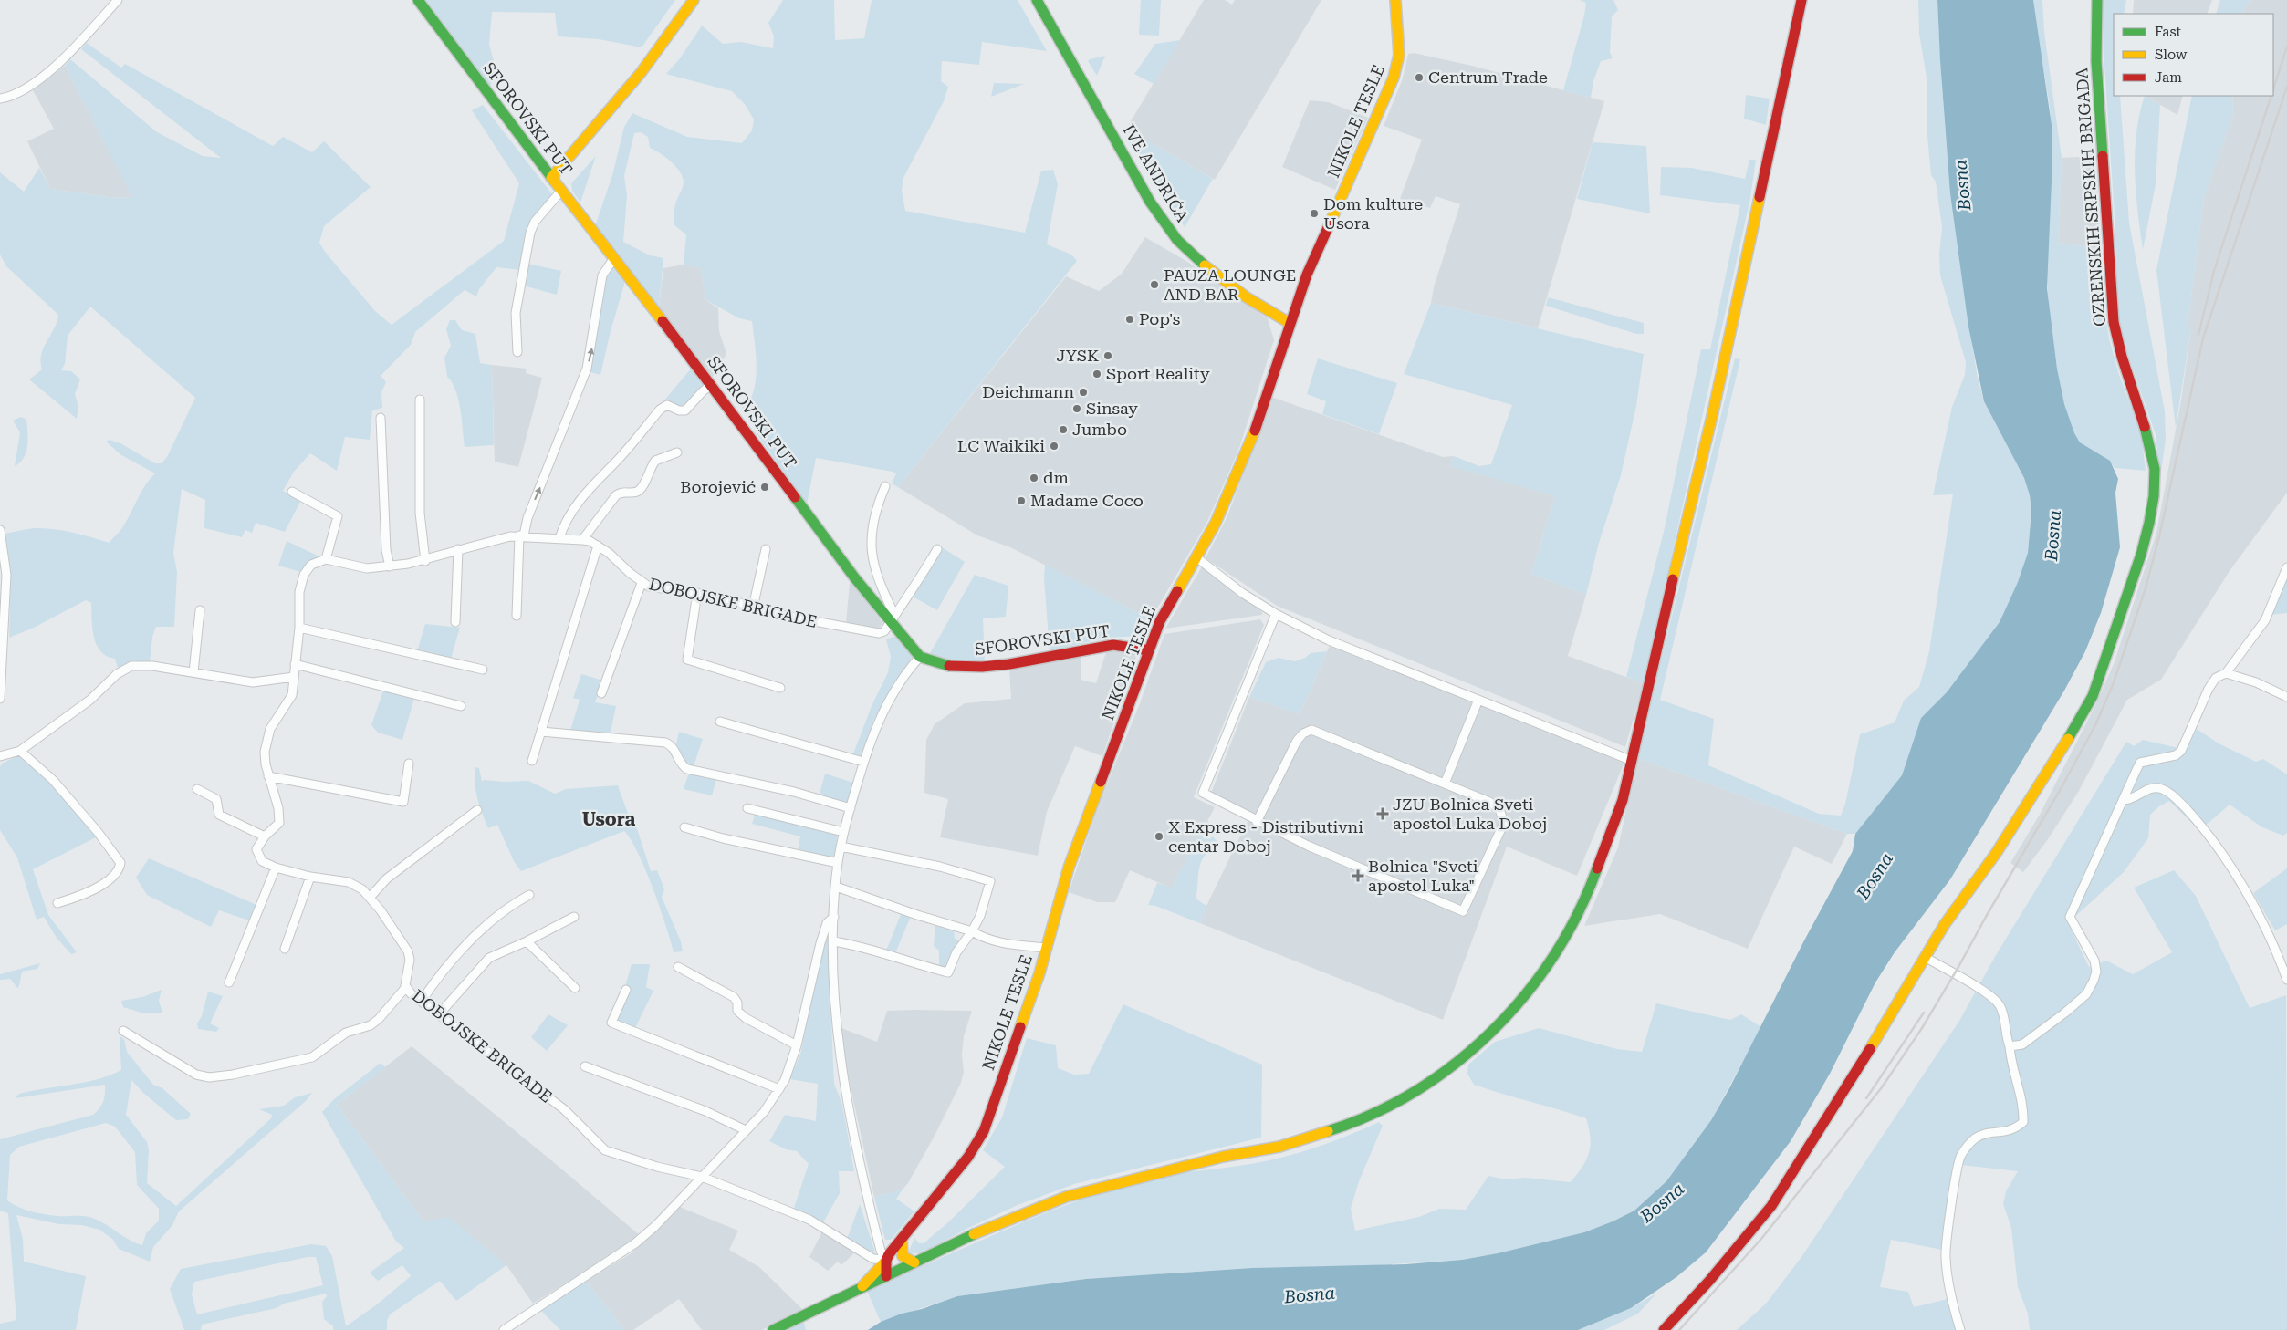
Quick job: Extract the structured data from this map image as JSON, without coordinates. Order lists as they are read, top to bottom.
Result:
{
  "streets": {
    "main road": [
      "SFOROVSKI PUT",
      "NIKOLE TESLE",
      "IVE ANDRIĆA",
      "OZRENSKIH SRPSKIH BRIGADA"
    ],
    "street": ["DOBOJSKE BRIGADE"]
  },
  "crossings": [
    ["SFOROVSKI PUT", "NIKOLE TESLE"],
    ["SFOROVSKI PUT", "DOBOJSKE BRIGADE"],
    ["NIKOLE TESLE", "IVE ANDRIĆA"],
    ["NIKOLE TESLE", "DOBOJSKE BRIGADE"]
  ],
  "districts": ["Usora"],
  "water": ["Bosna"],
  "places": {
    "other": [
      "Centrum Trade",
      "Dom kulture Usora",
      "PAUZA LOUNGE AND BAR",
      "Pop's",
      "JYSK",
      "Sport Reality",
      "Deichmann",
      "Sinsay",
      "Jumbo",
      "LC Waikiki",
      "dm",
      "Borojević",
      "Madame Coco",
      "X Express - Distributivni centar Doboj"
    ],
    "health": ["JZU Bolnica Sveti apostol Luka Doboj", "Bolnica \"Sveti apostol Luka\""]
  },
  "legend": ["Fast", "Slow", "Jam"]
}
